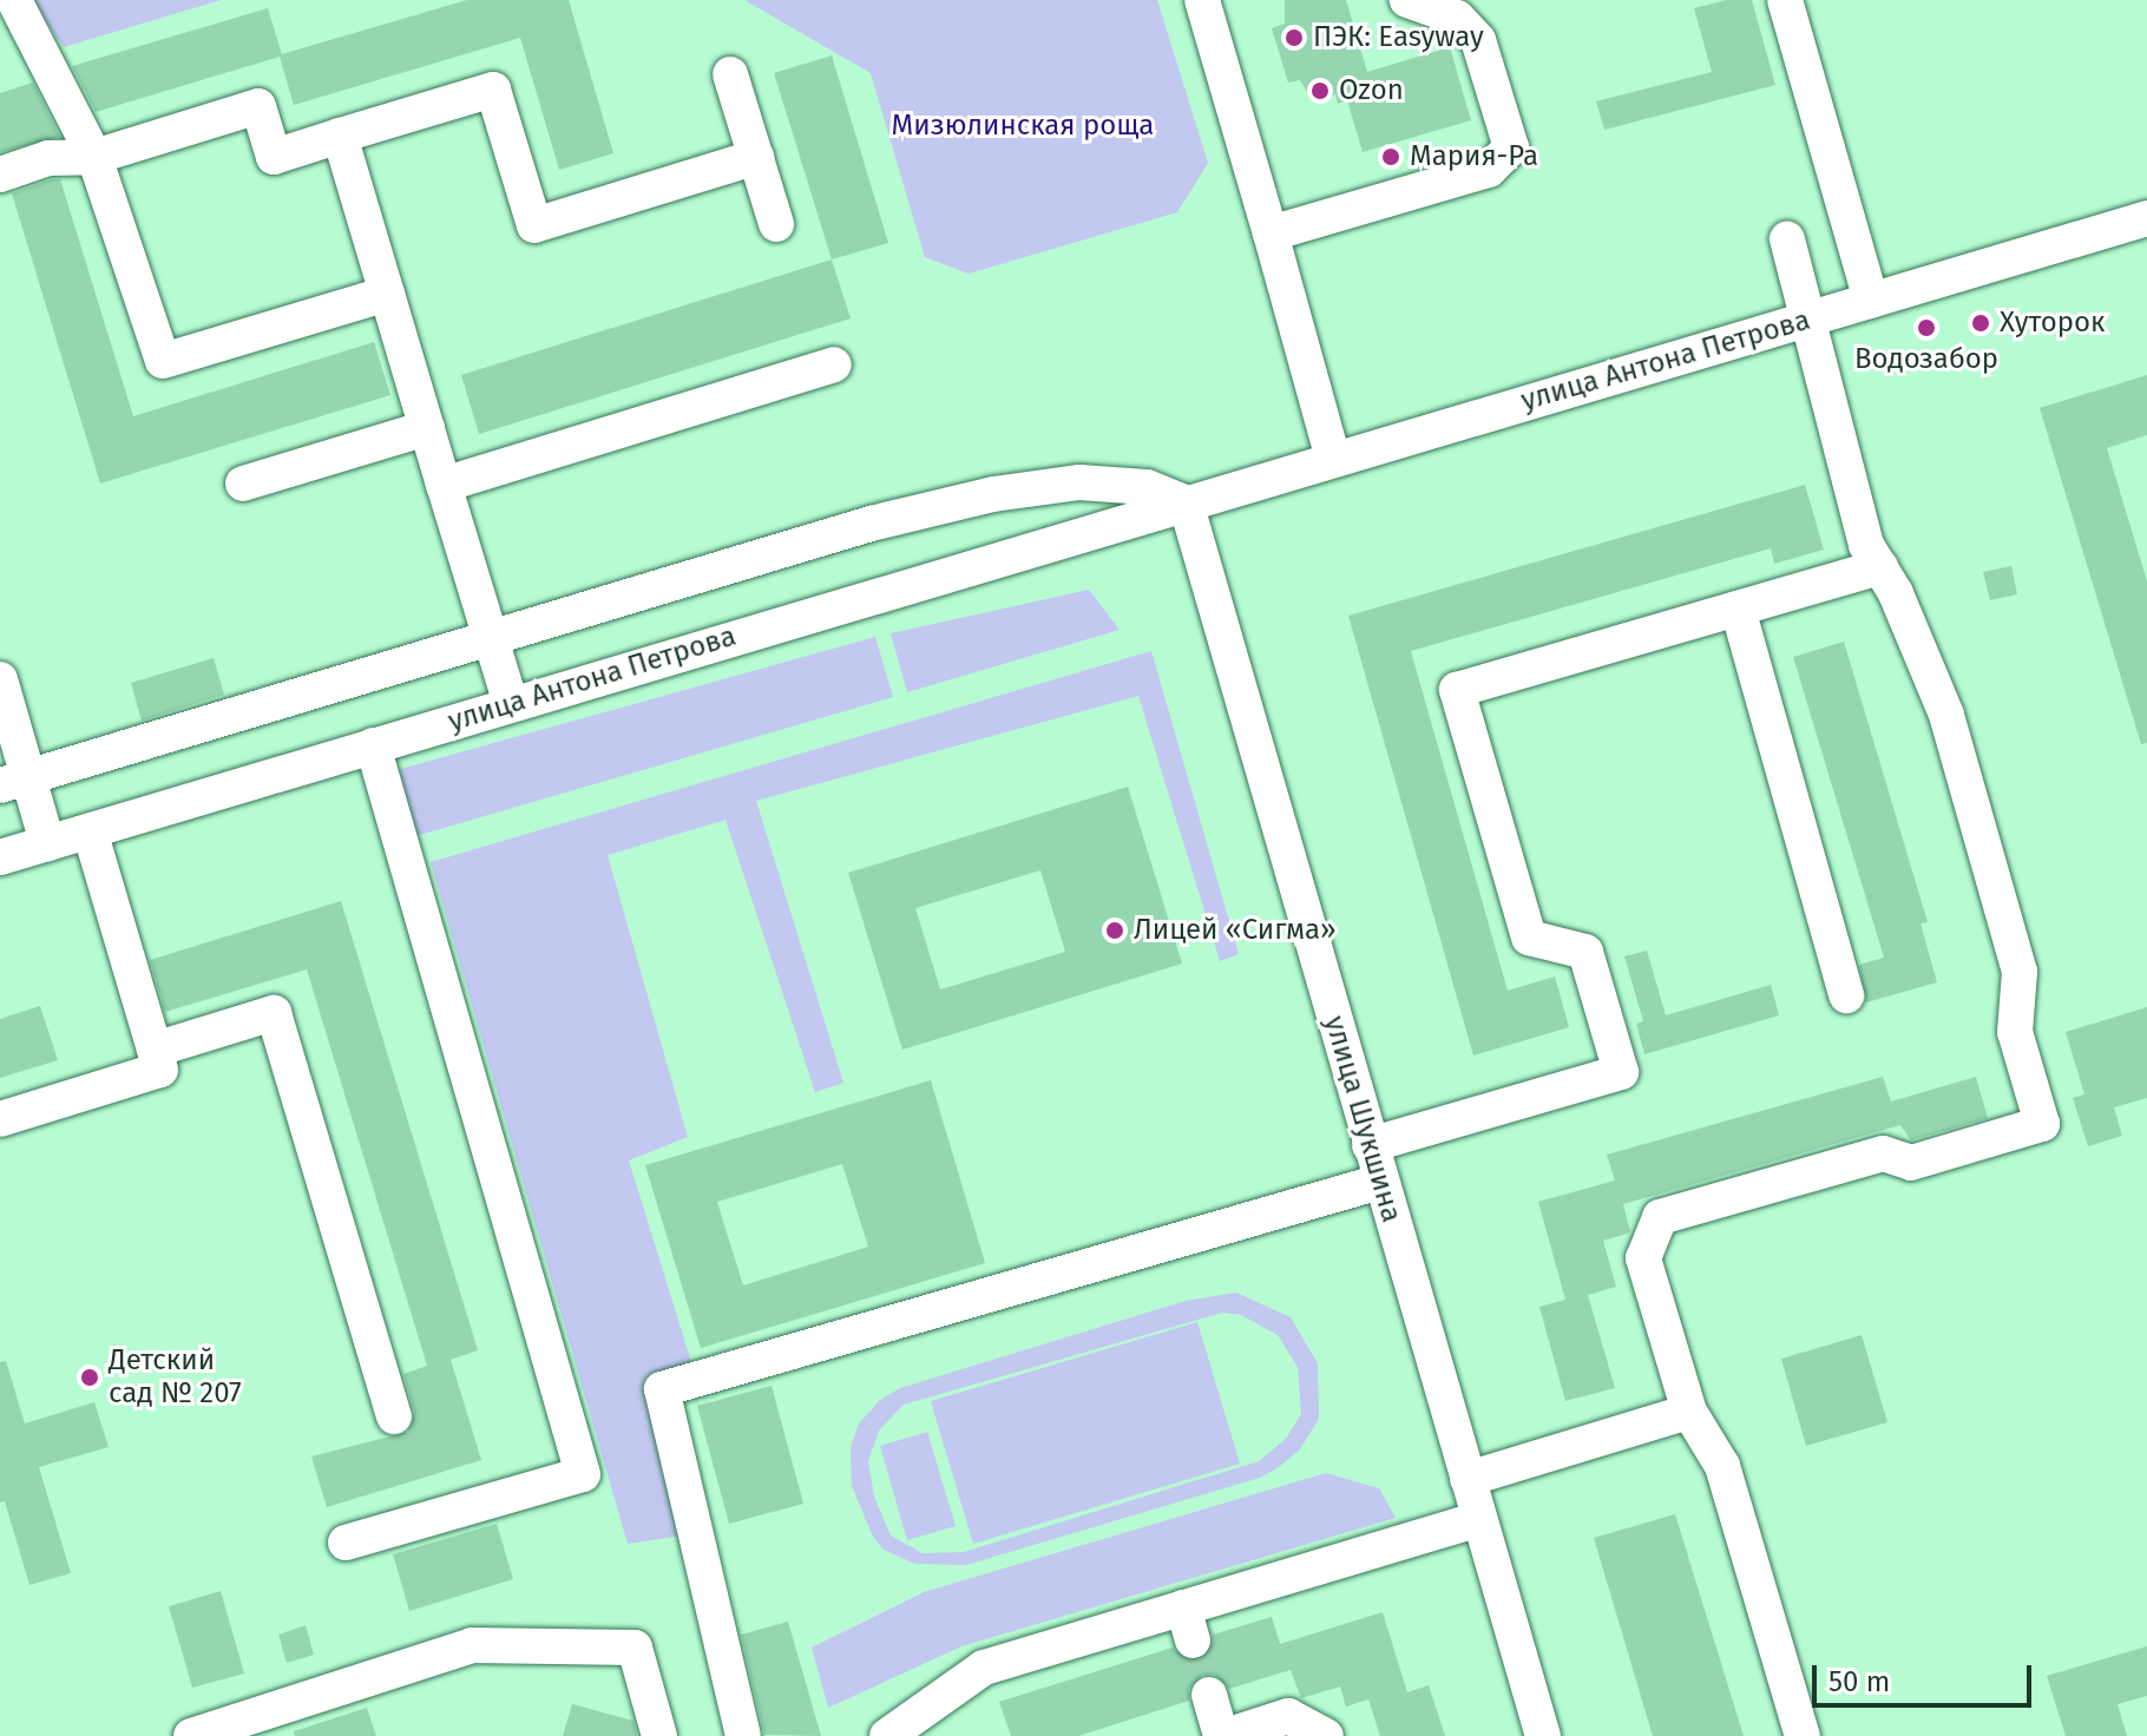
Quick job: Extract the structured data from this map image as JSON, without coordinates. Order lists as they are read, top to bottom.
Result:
{
  "streets": {
    "street": ["улица Антона Петрова", "улица Шукшина"]
  },
  "crossings": [
    ["улица Антона Петрова", "улица Шукшина"]
  ],
  "parks": ["Мизюлинская роща"],
  "places": [
    "ПЭК: Easyway",
    "Ozon",
    "Мария-Ра",
    "Хуторок",
    "Водозабор",
    "Лицей «Сигма»",
    "Детский сад № 207"
  ],
  "scale_bar": "50 m"
}
